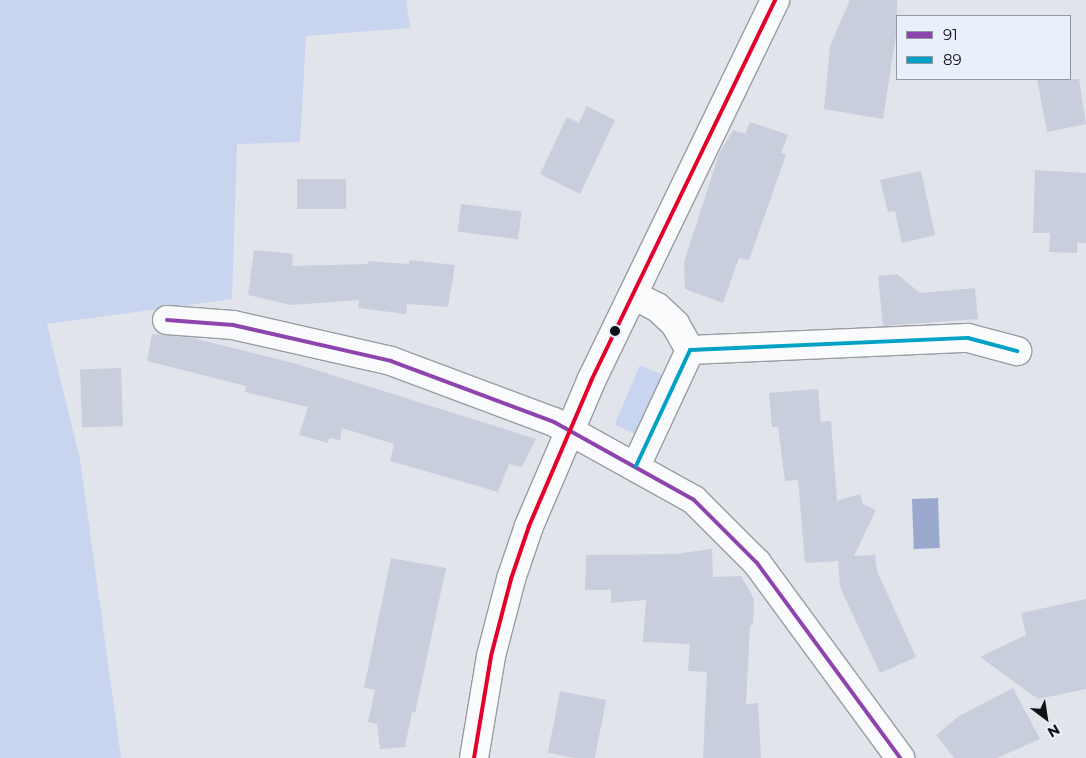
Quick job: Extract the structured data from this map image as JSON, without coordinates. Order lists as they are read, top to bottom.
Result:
{
  "lines": ["transit line 91", "transit line 89"],
  "legend": ["91", "89"],
  "north": "bottom right"
}
